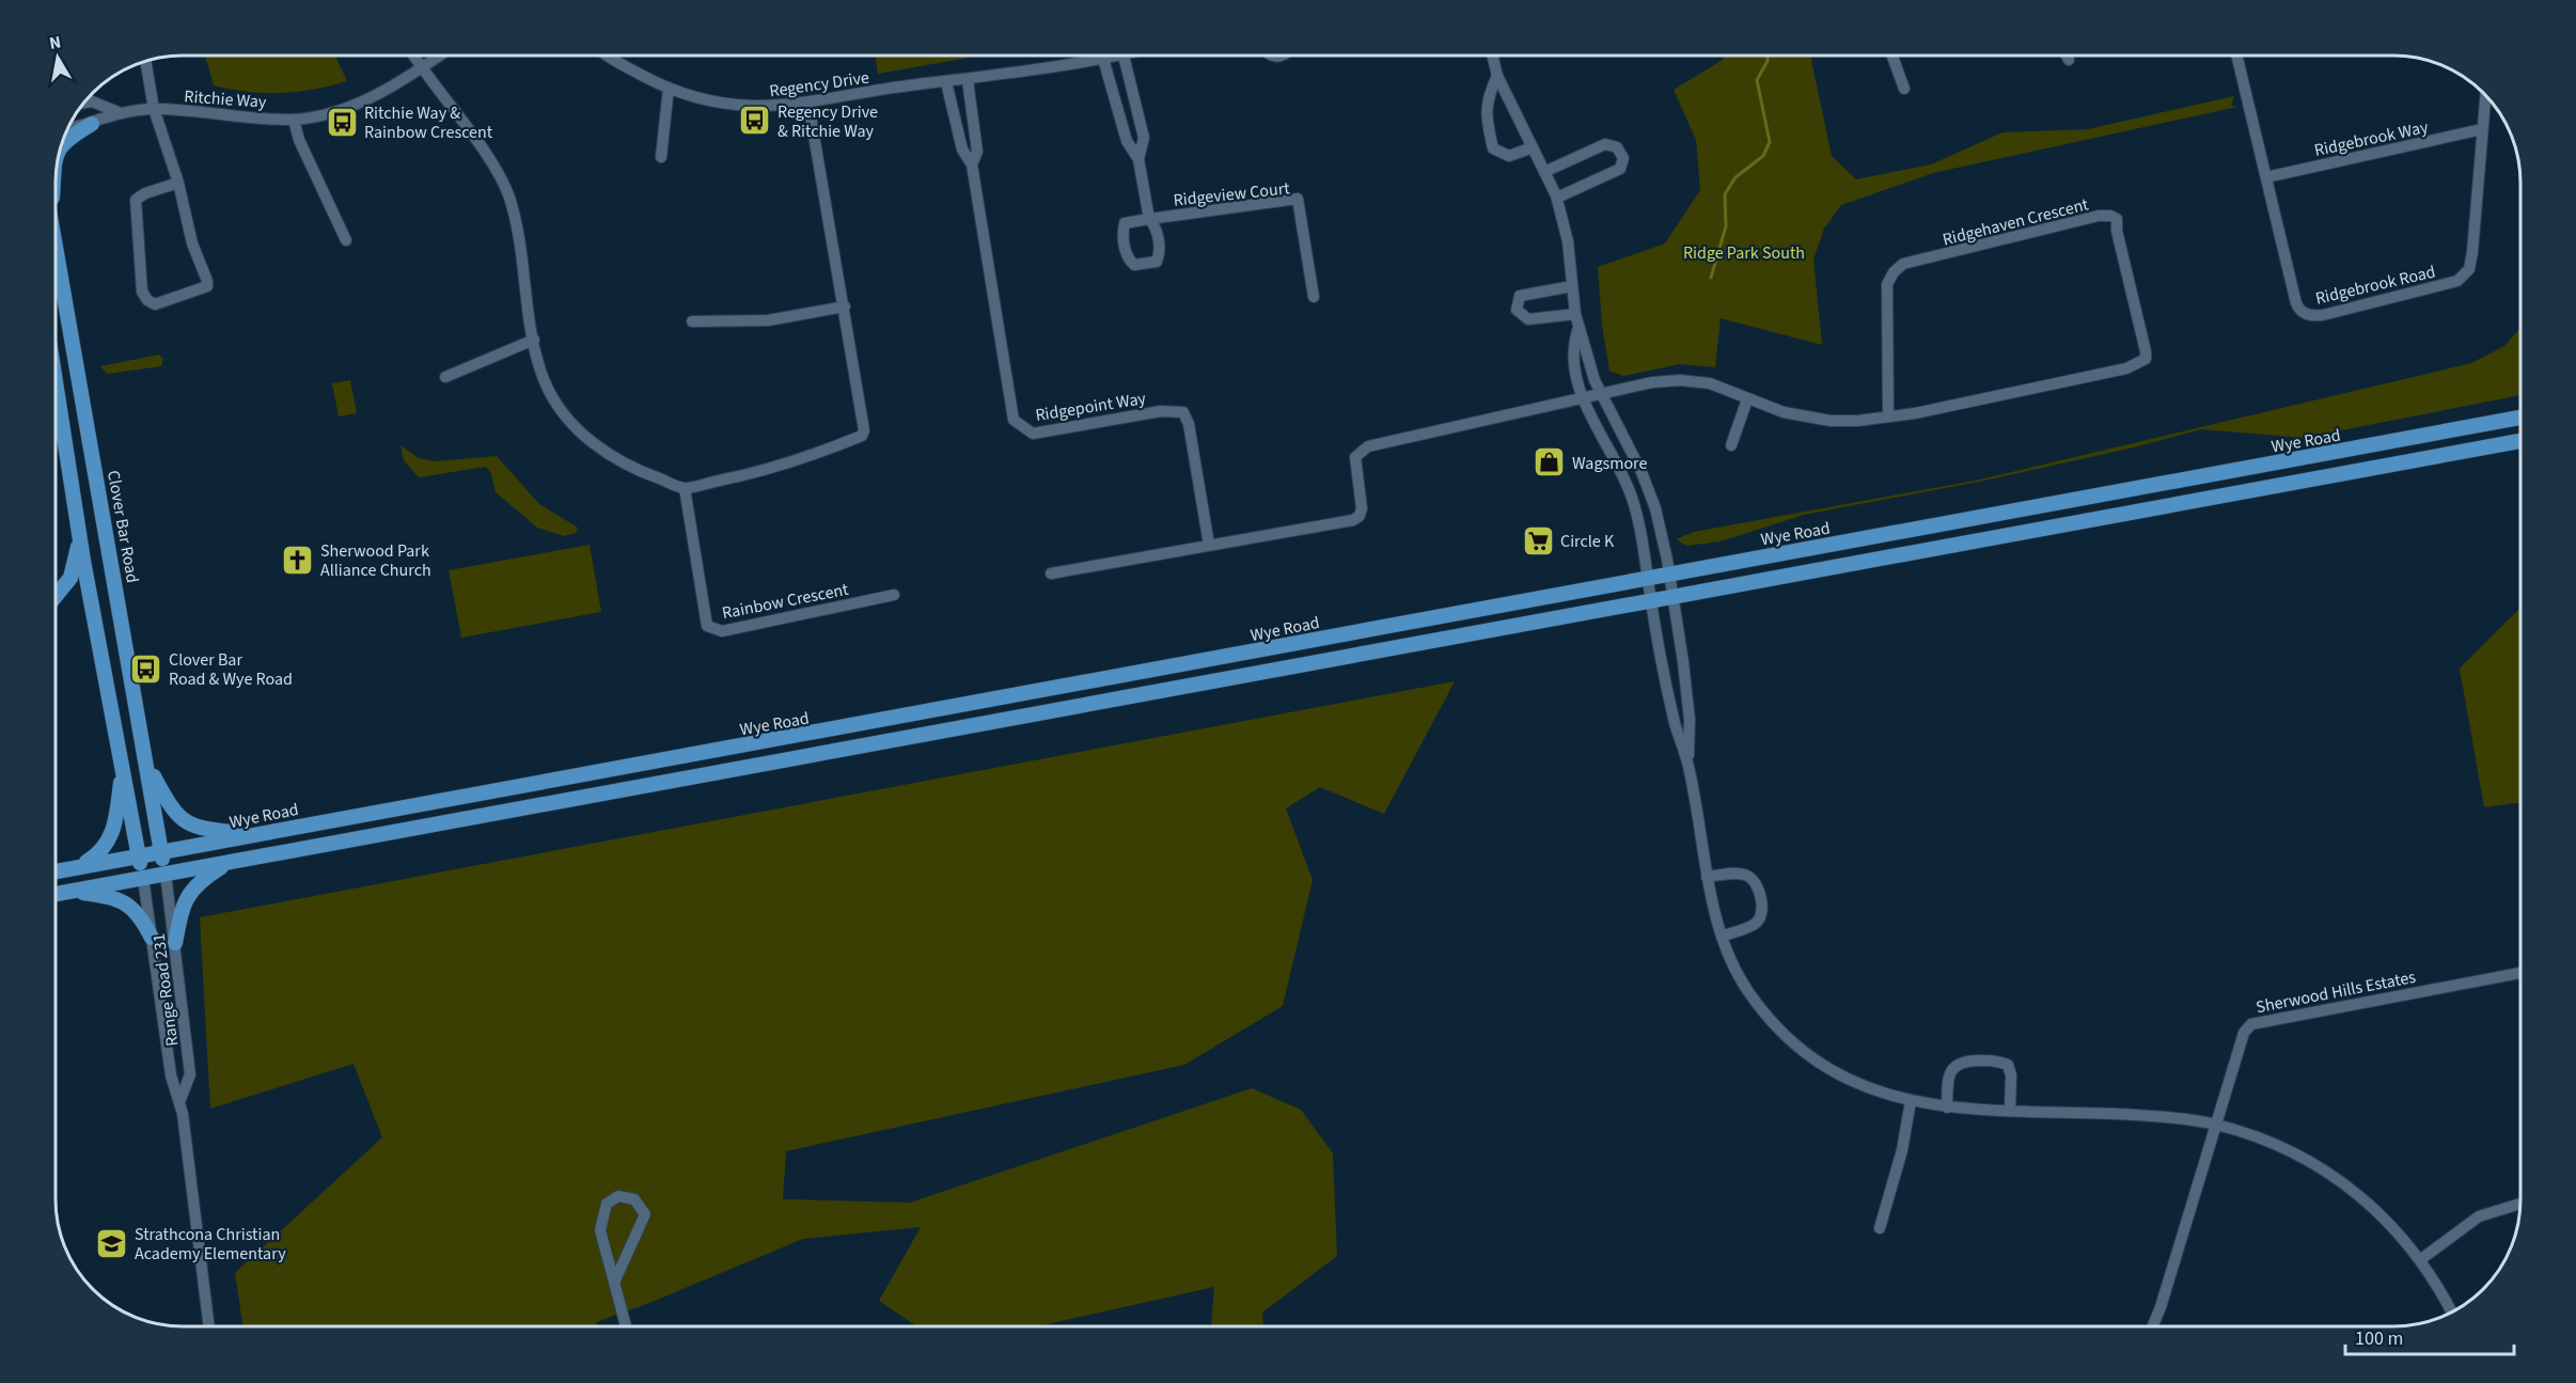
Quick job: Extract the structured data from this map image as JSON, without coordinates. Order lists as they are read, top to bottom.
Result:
{
  "streets": {
    "main road": ["Wye Road", "Clover Bar Road"],
    "street": [
      "Regency Drive",
      "Ritchie Way",
      "Ridgebrook Way",
      "Ridgeview Court",
      "Ridgehaven Crescent",
      "Ridgebrook Road",
      "Ridgepoint Way",
      "Rainbow Crescent",
      "Range Road 231",
      "Sherwood Hills Estates"
    ]
  },
  "crossings": [
    ["Regency Drive", "Ridgeview Court"],
    ["Regency Drive", "Ridgepoint Way"],
    ["Ridgebrook Way", "Ridgebrook Road"],
    ["Wye Road", "Clover Bar Road"],
    ["Clover Bar Road", "Range Road 231"]
  ],
  "parks": ["Ridge Park South"],
  "places": {
    "bus stop": ["Regency Drive & Ritchie Way", "Ritchie Way & Rainbow Crescent", "Clover Bar Road & Wye Road"],
    "shop": ["Wagsmore"],
    "supermarket": ["Circle K"],
    "church": ["Sherwood Park Alliance Church"],
    "school or university": ["Strathcona Christian Academy Elementary"]
  },
  "scale_bar": "100 m",
  "north": "top"
}
